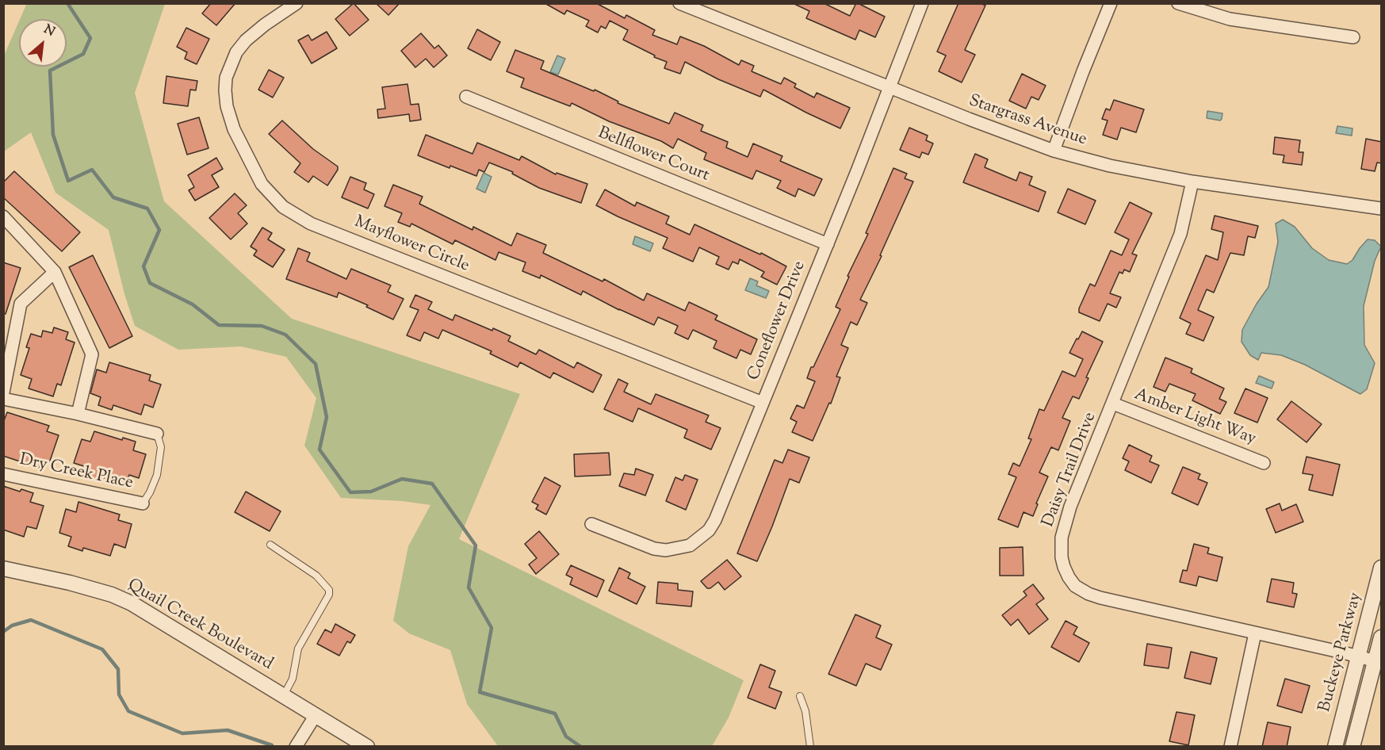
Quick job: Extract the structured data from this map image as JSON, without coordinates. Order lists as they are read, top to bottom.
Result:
{
  "streets": {
    "street": [
      "Stargrass Avenue",
      "Bellflower Court",
      "Mayflower Circle",
      "Coneflower Drive",
      "Amber Light Way",
      "Daisy Trail Drive",
      "Dry Creek Place",
      "Quail Creek Boulevard",
      "Buckeye Parkway"
    ]
  },
  "crossings": [
    ["Stargrass Avenue", "Coneflower Drive"],
    ["Stargrass Avenue", "Daisy Trail Drive"],
    ["Bellflower Court", "Coneflower Drive"],
    ["Mayflower Circle", "Coneflower Drive"],
    ["Amber Light Way", "Daisy Trail Drive"],
    ["Daisy Trail Drive", "Buckeye Parkway"]
  ],
  "north": "top right"
}
